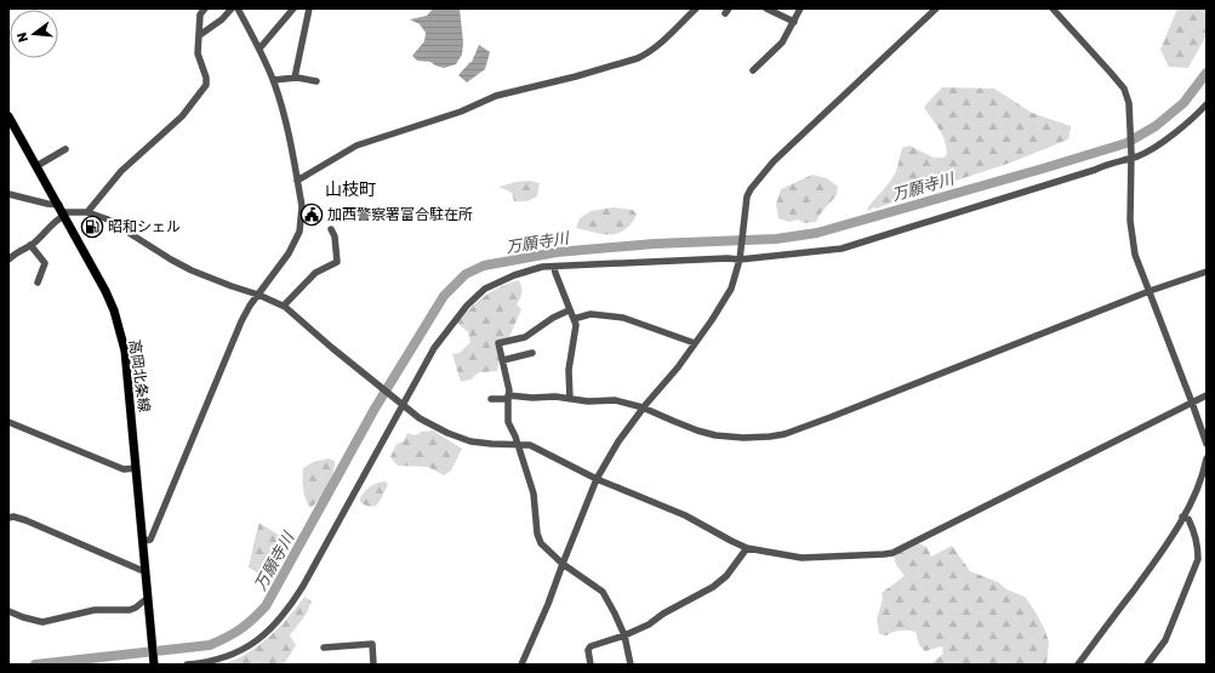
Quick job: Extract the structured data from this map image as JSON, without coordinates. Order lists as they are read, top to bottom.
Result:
{
  "streets": {
    "main road": ["高岡北条線"]
  },
  "districts": ["山枝町"],
  "water": ["万願寺川"],
  "places": {
    "public building": ["加西警察署富合駐在所"],
    "fuel station": ["昭和シェル"]
  },
  "north": "left"
}
